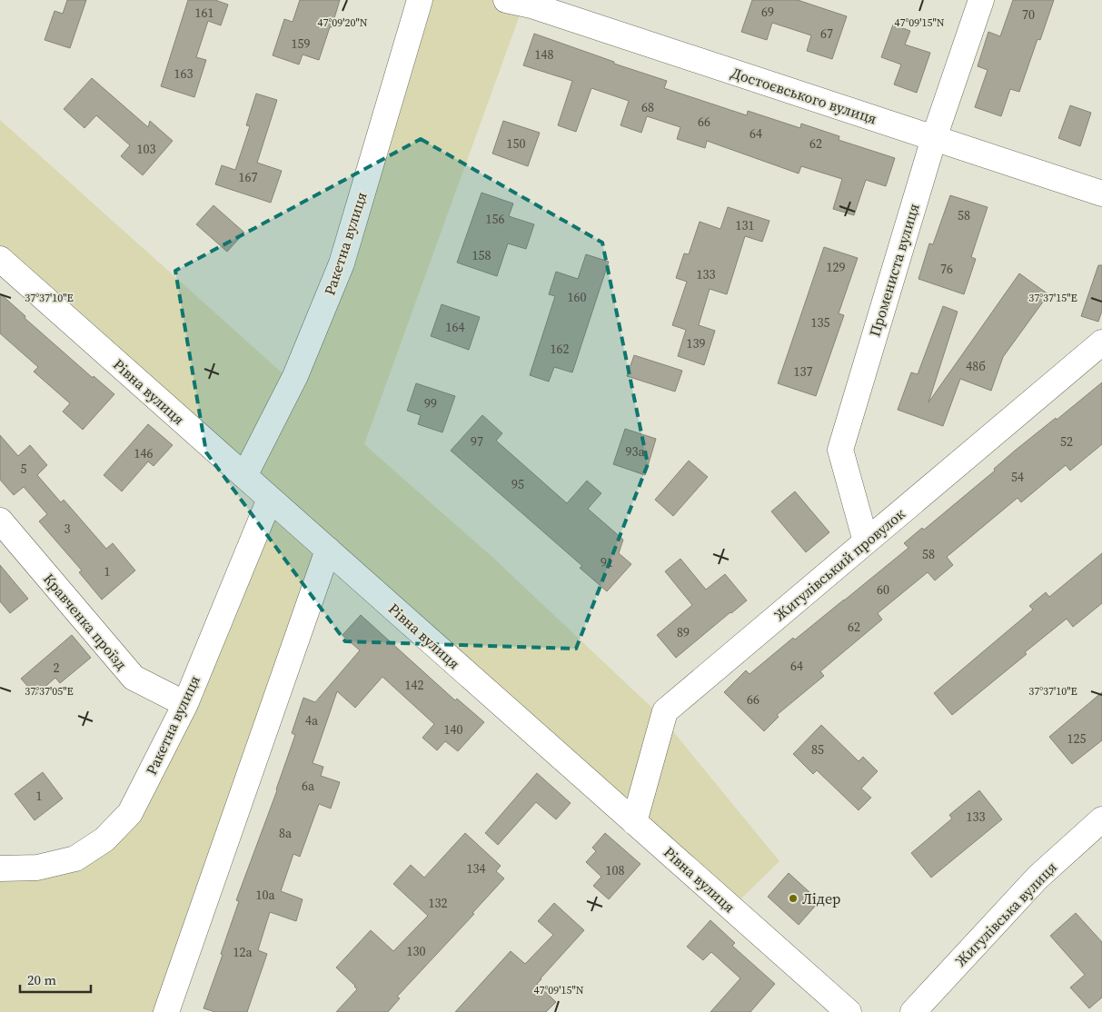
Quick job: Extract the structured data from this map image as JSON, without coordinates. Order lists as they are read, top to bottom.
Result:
{
  "streets": {
    "street": [
      "Достоєвського вулиця",
      "Ракетна вулиця",
      "Промениста вулиця",
      "Рівна вулиця",
      "Жигулівський провулок",
      "Кравченка проїзд",
      "Жигулівська вулиця"
    ]
  },
  "crossings": [
    ["Достоєвського вулиця", "Промениста вулиця"],
    ["Ракетна вулиця", "Рівна вулиця"],
    ["Ракетна вулиця", "Кравченка проїзд"],
    ["Промениста вулиця", "Жигулівський провулок"],
    ["Рівна вулиця", "Жигулівський провулок"]
  ],
  "places": ["Лідер"],
  "house_numbers": [
    "69",
    "161",
    "70",
    "67",
    "159",
    "148",
    "163",
    "68",
    "66",
    "64",
    "150",
    "62",
    "103",
    "167",
    "58",
    "156",
    "131",
    "158",
    "129",
    "76",
    "133",
    "160",
    "135",
    "164",
    "139",
    "162",
    "48б",
    "137",
    "99",
    "97",
    "52",
    "93а",
    "146",
    "5",
    "54",
    "95",
    "3",
    "58",
    "91",
    "1",
    "60",
    "62",
    "89",
    "64",
    "2",
    "142",
    "66",
    "4а",
    "140",
    "125",
    "85",
    "6а",
    "1",
    "133",
    "8а",
    "134",
    "108",
    "10а",
    "132",
    "130",
    "12а"
  ],
  "scale_bar": "20 m",
  "coordinates": [
    "47°09'20\"N",
    "47°09'15\"N",
    "37°37'15\"E",
    "37°37'10\"E",
    "37°37'05\"E"
  ]
}
